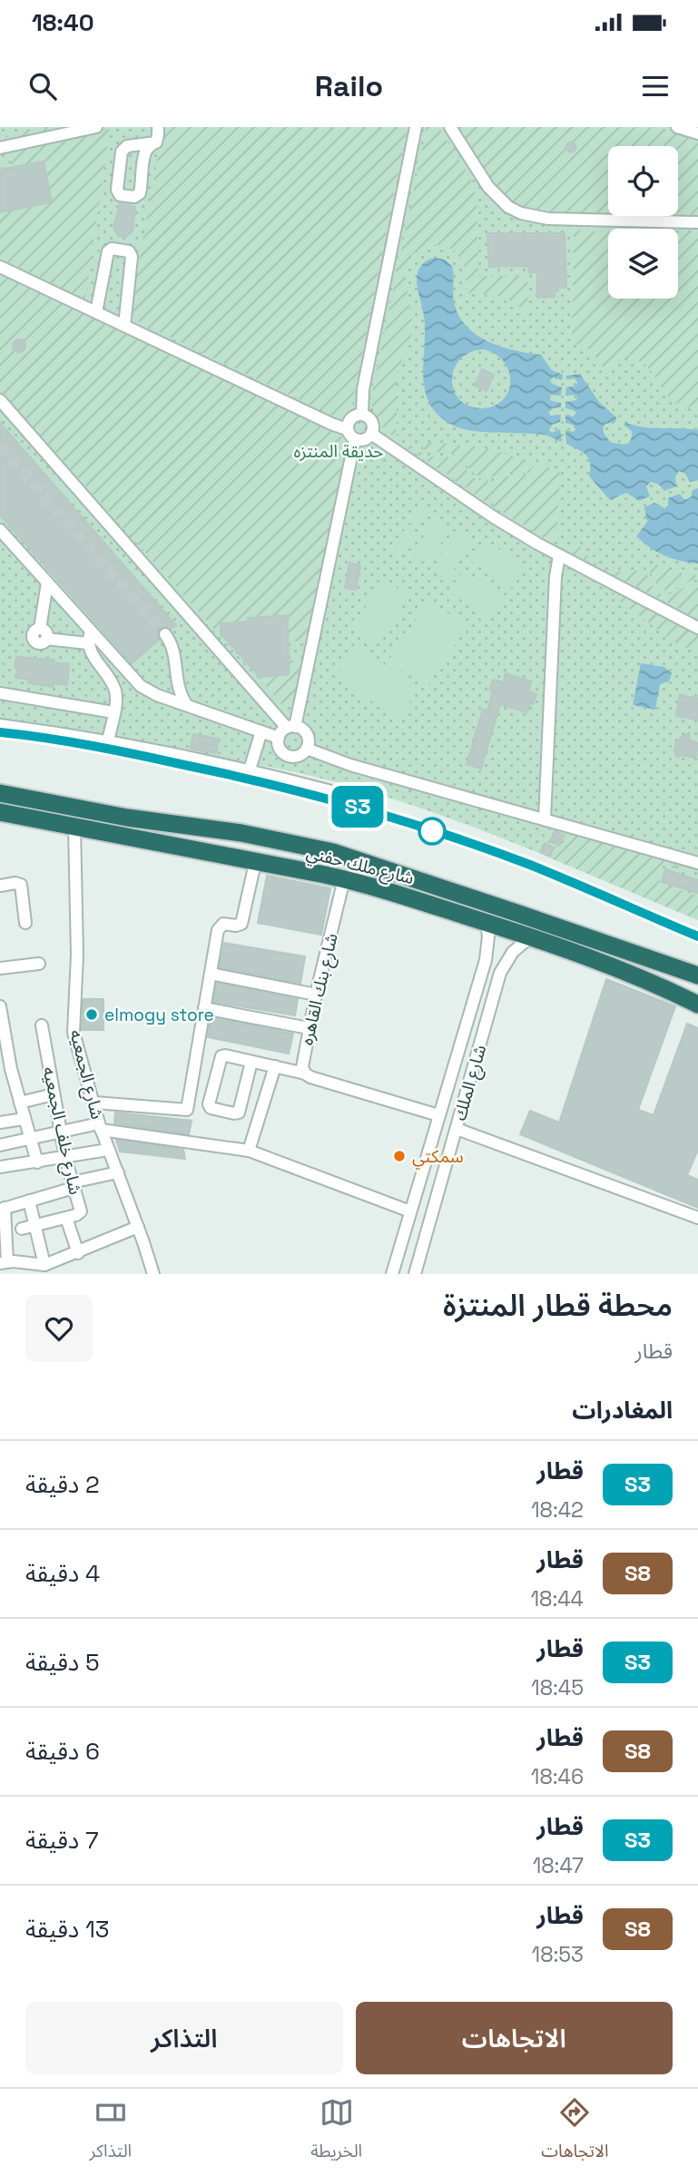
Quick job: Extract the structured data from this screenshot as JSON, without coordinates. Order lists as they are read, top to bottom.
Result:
{
  "streets": {
    "highway": ["شارع ملك حفني"],
    "street": [
      "شارع بنك القاهره",
      "شارع الجمعيه",
      "شارع الملك",
      "شارع خلف الجمعيه"
    ]
  },
  "crossings": [
    ["شارع ملك حفني", "شارع بنك القاهره"],
    ["شارع ملك حفني", "شارع الجمعيه"],
    ["شارع ملك حفني", "شارع الملك"]
  ],
  "parks": ["حديقة المنتزه"],
  "places": ["elmogy store", "سمكتي"],
  "page": {
    "status": "18:40",
    "header": "Railo",
    "on_map": "S3",
    "heading": [
      ["محطة قطار المنتزة", "قطار"],
      "المغادرات"
    ],
    "list": [
      {
        "mark": "S3",
        "name": "قطار",
        "note": "18:42",
        "value": "2 دقيقة"
      },
      {
        "mark": "S8",
        "name": "قطار",
        "note": "18:44",
        "value": "4 دقيقة"
      },
      {
        "mark": "S3",
        "name": "قطار",
        "note": "18:45",
        "value": "5 دقيقة"
      },
      {
        "mark": "S8",
        "name": "قطار",
        "note": "18:46",
        "value": "6 دقيقة"
      },
      {
        "mark": "S3",
        "name": "قطار",
        "note": "18:47",
        "value": "7 دقيقة"
      },
      {
        "mark": "S8",
        "name": "قطار",
        "note": "18:53",
        "value": "13 دقيقة"
      }
    ],
    "buttons": ["الاتجاهات", "التذاكر"],
    "tabs": ["الاتجاهات", "الخريطة", "التذاكر"]
  }
}
